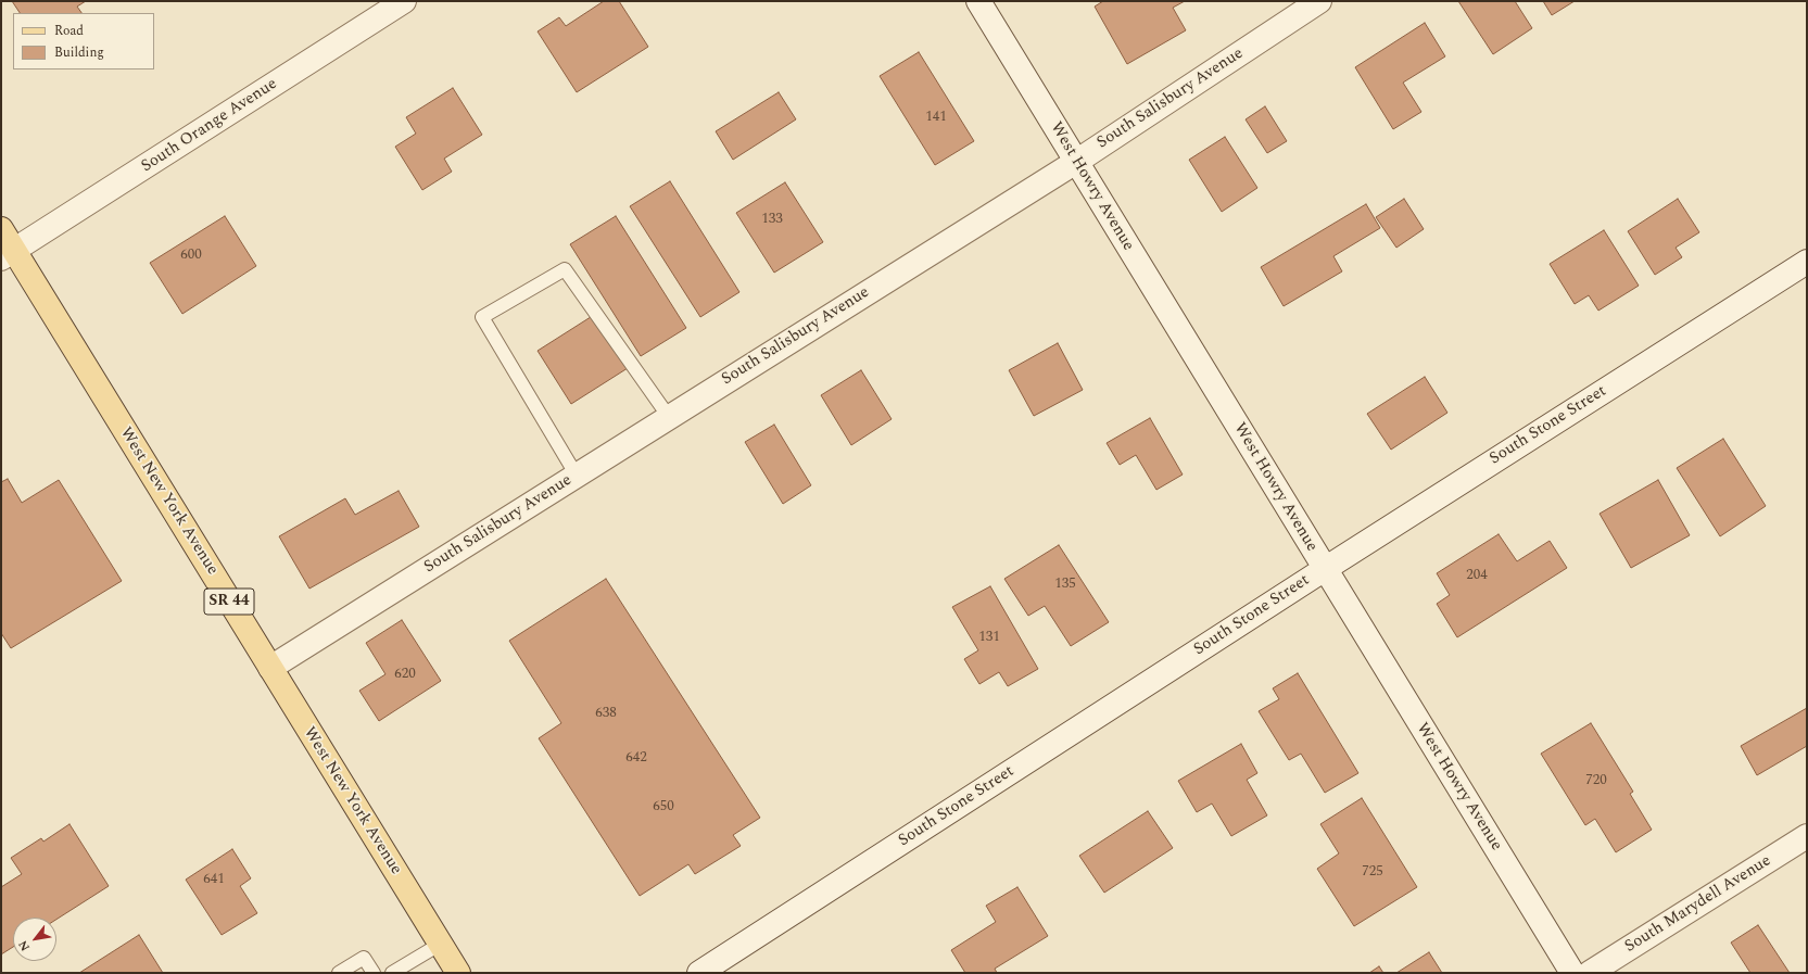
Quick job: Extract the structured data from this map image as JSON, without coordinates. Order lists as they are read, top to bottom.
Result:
{
  "streets": {
    "main road": ["West New York Avenue", "SR 44"],
    "street": [
      "South Salisbury Avenue",
      "South Orange Avenue",
      "West Howry Avenue",
      "South Stone Street",
      "South Marydell Avenue"
    ]
  },
  "crossings": [
    ["South Salisbury Avenue", "West Howry Avenue"],
    ["South Salisbury Avenue", "West New York Avenue"],
    ["South Orange Avenue", "West New York Avenue"],
    ["West Howry Avenue", "South Stone Street"]
  ],
  "house_numbers": [
    "141",
    "133",
    "600",
    "204",
    "135",
    "131",
    "620",
    "638",
    "642",
    "720",
    "650",
    "725",
    "641"
  ],
  "legend": ["Road", "Building"],
  "north": "bottom left"
}
